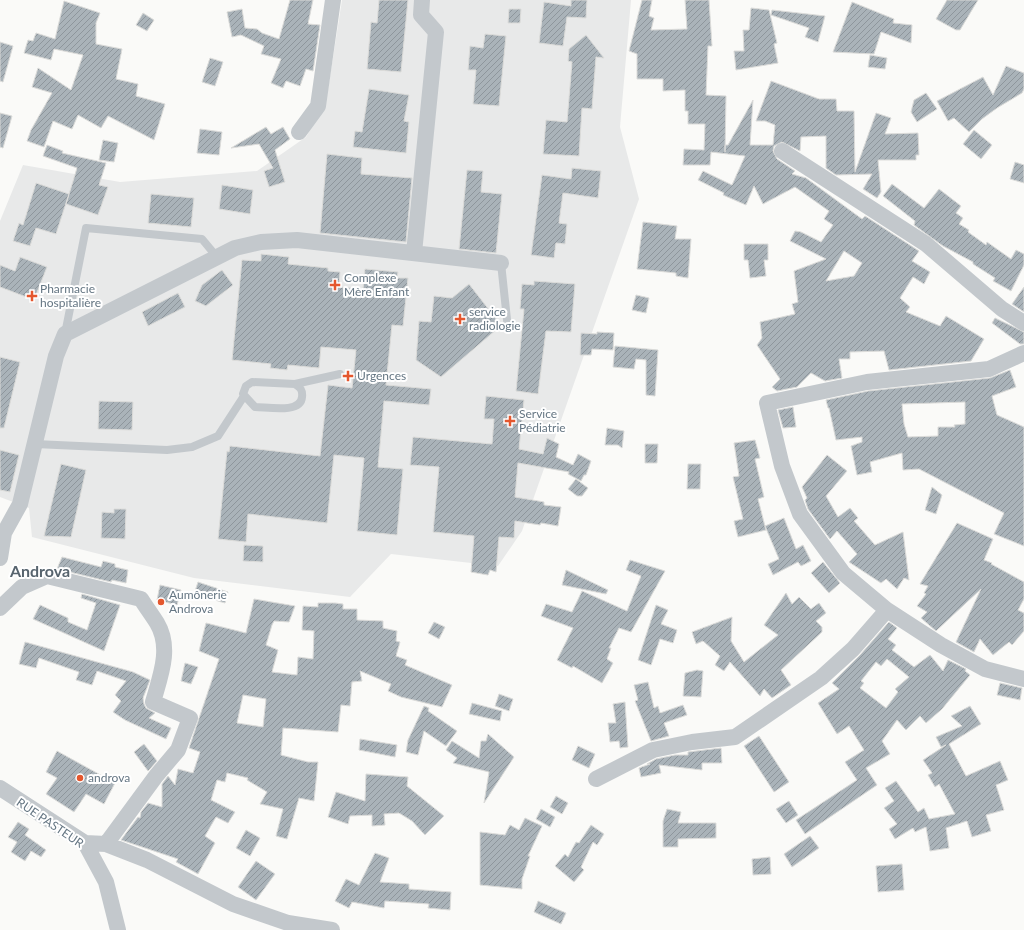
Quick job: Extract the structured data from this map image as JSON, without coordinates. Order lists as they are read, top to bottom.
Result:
{
  "streets": {
    "street": ["RUE PASTEUR"]
  },
  "districts": ["Androva"],
  "places": {
    "health": [
      "Complexe Mère Enfant",
      "Pharmacie hospitalière",
      "service radiologie",
      "Urgences",
      "Service Pédiatrie"
    ],
    "other": ["Aumônerie Androva", "androva"]
  }
}
